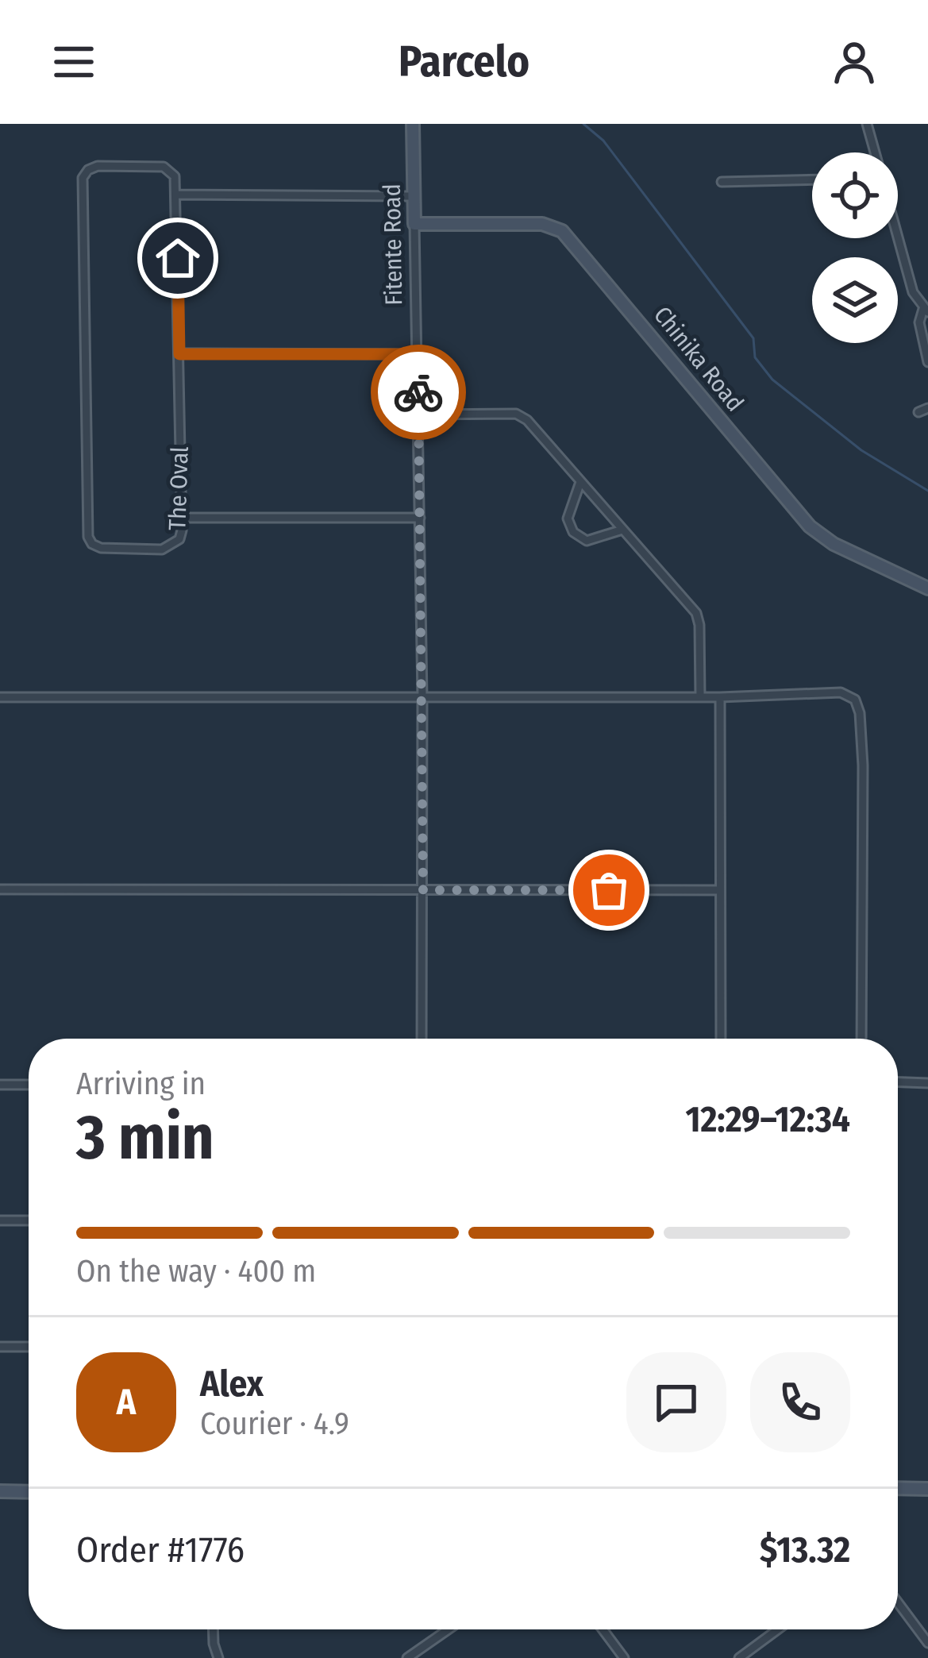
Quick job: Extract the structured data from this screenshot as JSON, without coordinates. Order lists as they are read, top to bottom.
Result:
{
  "streets": {
    "main road": ["Fitente Road", "Chinika Road"],
    "street": ["The Oval"]
  },
  "crossings": [
    ["Fitente Road", "Chinika Road"]
  ],
  "page": {
    "header": "Parcelo",
    "heading": ["3 min", "Arriving in", "12:29–12:34"],
    "panel": [
      "Alex",
      "Courier · 4.9",
      "Order #1776",
      "$13.32"
    ],
    "bar": "On the way · 400 m",
    "round": "A"
  }
}
